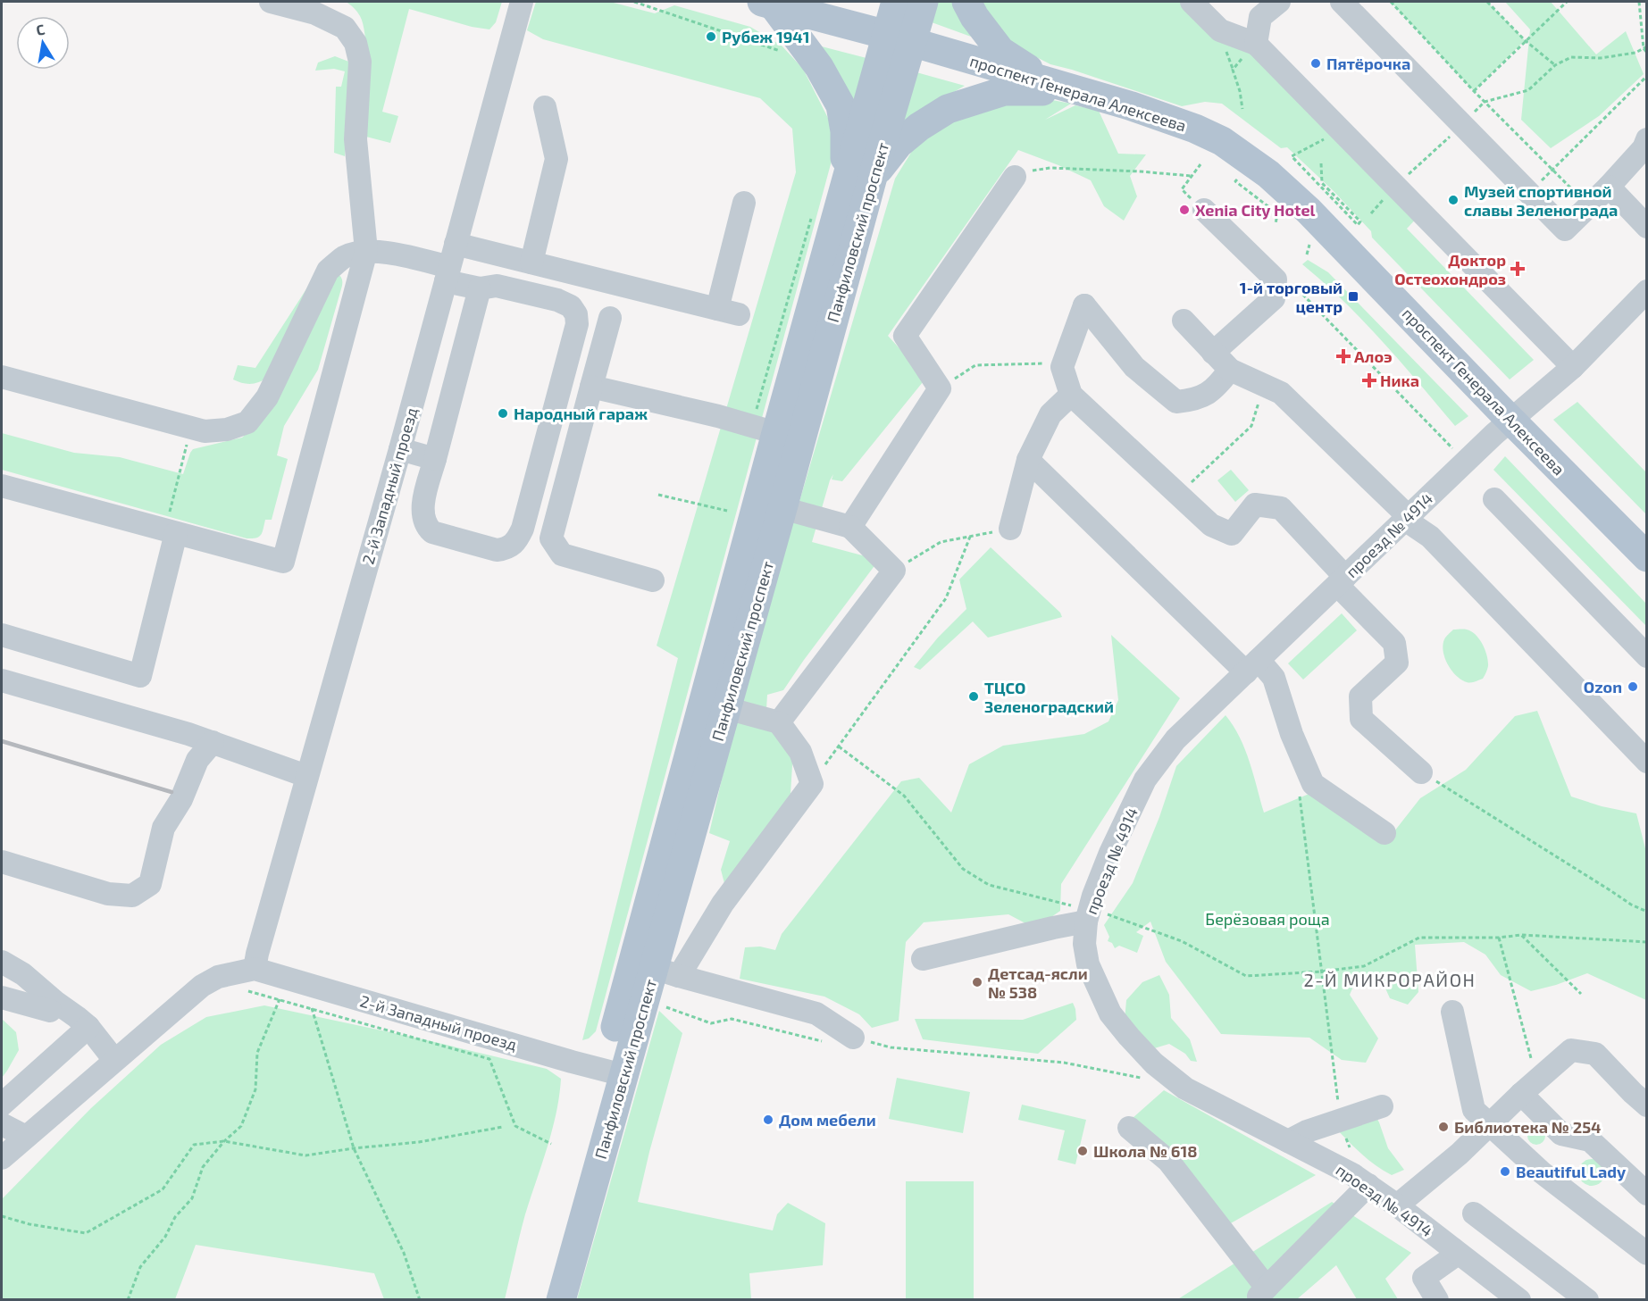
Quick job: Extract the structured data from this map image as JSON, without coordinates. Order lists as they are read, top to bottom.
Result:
{
  "streets": {
    "main road": ["проспект Генерала Алексеева", "Панфиловский проспект"],
    "street": ["2-й Западный проезд", "проезд № 4914"]
  },
  "crossings": [
    ["проспект Генерала Алексеева", "Панфиловский проспект"],
    ["проспект Генерала Алексеева", "проезд № 4914"],
    ["Панфиловский проспект", "2-й Западный проезд"]
  ],
  "districts": ["2-Й МИКРОРАЙОН"],
  "parks": ["Берёзовая роща"],
  "places": {
    "other": [
      "Рубеж 1941",
      "Пятёрочка",
      "Музей спортивной славы Зеленограда",
      "Xenia City Hotel",
      "Народный гараж",
      "Ozon",
      "ТЦСО Зеленоградский",
      "Детсад-ясли № 538",
      "Дом мебели",
      "Библиотека № 254",
      "Школа № 618",
      "Beautiful Lady"
    ],
    "health": ["Доктор Остеохондроз", "Алоэ", "Ника"],
    "transit": ["1-й торговый центр"]
  },
  "north": "top"
}
